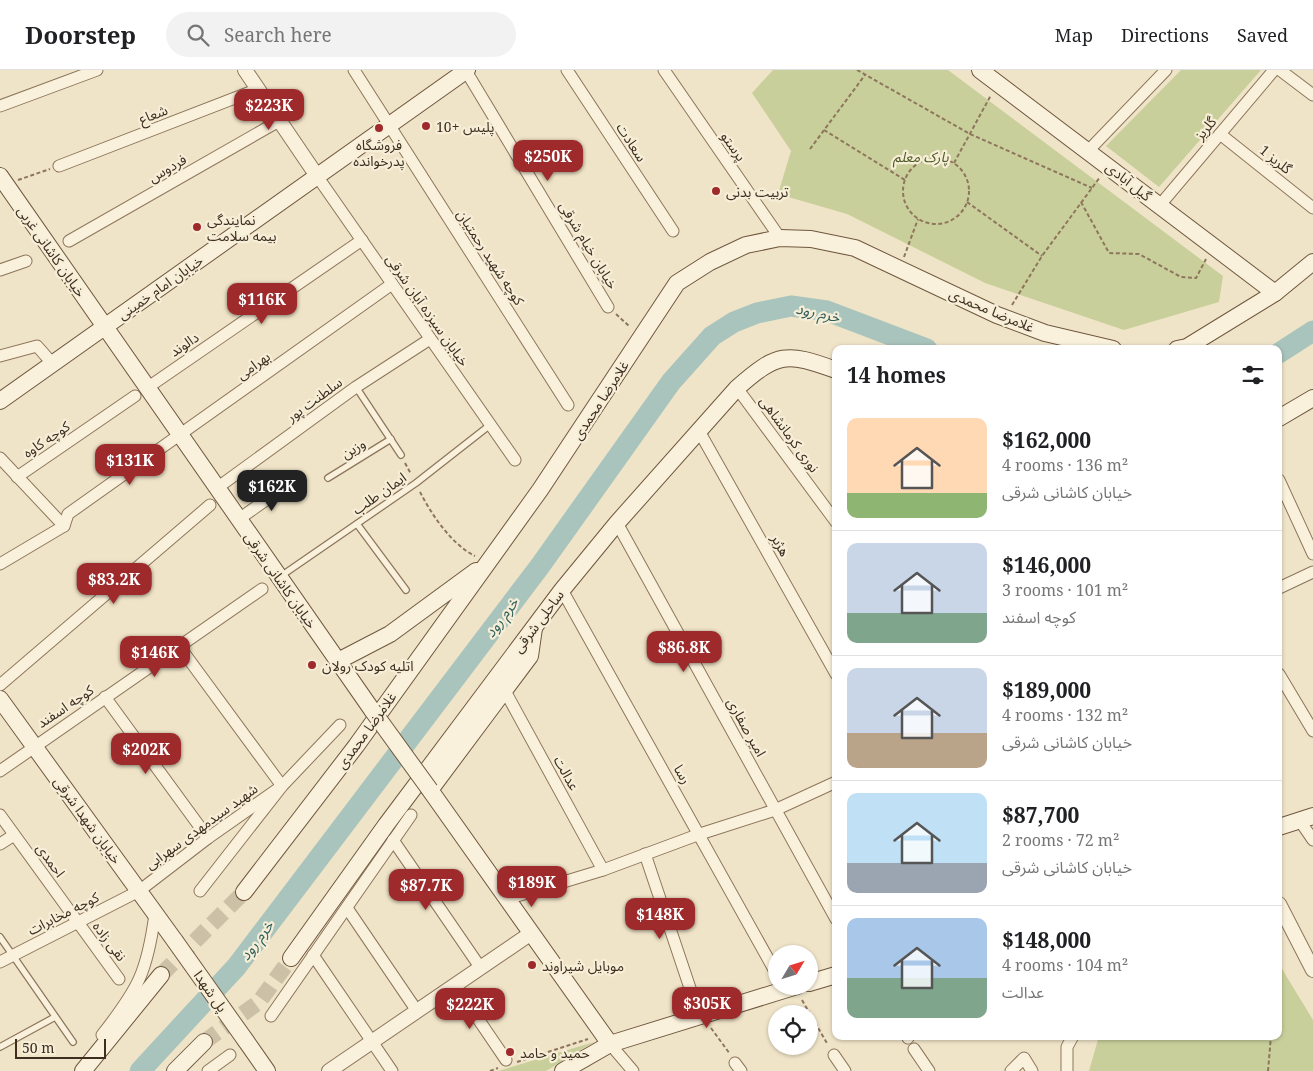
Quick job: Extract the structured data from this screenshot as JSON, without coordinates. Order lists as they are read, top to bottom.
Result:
{
  "streets": {
    "main road": [
      "گیل آبادی",
      "خیابان کاشانی غربی",
      "خیابان امام خمینی",
      "غلامرضا محمدی",
      "خیابان کاشانی شرقی",
      "ساحلی شرقی",
      "خیابان شهدا شرقی",
      "پل شهدا"
    ],
    "street": [
      "شعاع",
      "گلریز",
      "سعادت",
      "پرستو",
      "گلریز 1",
      "فردوس",
      "خیابان خیام شرقی",
      "کوچه شهید رحمتیان",
      "خیابان سیزده آبان شرقی",
      "دالوند",
      "بهرامی",
      "سلطنت پور",
      "نوری کرمانشاهی",
      "کوچه کاوه",
      "هژبر",
      "کوچه اسفند",
      "امیر صفاری",
      "عدالت",
      "رسا",
      "شهید سیدمهدی سهرابی",
      "احمدی",
      "کوچه مخابرات",
      "نقی زاده"
    ],
    "lane": ["وزین", "ایمان طلب"]
  },
  "crossings": [
    ["گلریز", "گلریز 1"],
    ["گلریز", "گیل آبادی"],
    ["پرستو", "غلامرضا محمدی"],
    ["خیابان خیام شرقی", "خیابان امام خمینی"],
    ["خیابان کاشانی غربی", "خیابان امام خمینی"],
    ["خیابان کاشانی غربی", "خیابان کاشانی شرقی"],
    ["کوچه شهید رحمتیان", "خیابان امام خمینی"],
    ["خیابان امام خمینی", "خیابان سیزده آبان شرقی"],
    ["خیابان امام خمینی", "خیابان کاشانی شرقی"],
    ["خیابان سیزده آبان شرقی", "دالوند"],
    ["خیابان سیزده آبان شرقی", "بهرامی"],
    ["خیابان سیزده آبان شرقی", "سلطنت پور"],
    ["خیابان سیزده آبان شرقی", "ایمان طلب"],
    ["دالوند", "کوچه کاوه"],
    ["دالوند", "خیابان کاشانی شرقی"],
    ["بهرامی", "کوچه کاوه"],
    ["بهرامی", "خیابان کاشانی شرقی"],
    ["سلطنت پور", "خیابان کاشانی شرقی"],
    ["نوری کرمانشاهی", "ساحلی شرقی"],
    ["کوچه کاوه", "خیابان کاشانی شرقی"],
    ["ایمان طلب", "خیابان کاشانی شرقی"],
    ["هژبر", "ساحلی شرقی"],
    ["ساحلی شرقی", "امیر صفاری"],
    ["ساحلی شرقی", "رسا"],
    ["کوچه اسفند", "خیابان شهدا شرقی"],
    ["خیابان شهدا شرقی", "شهید سیدمهدی سهرابی"],
    ["خیابان شهدا شرقی", "کوچه مخابرات"],
    ["خیابان شهدا شرقی", "پل شهدا"],
    ["شهید سیدمهدی سهرابی", "کوچه مخابرات"],
    ["احمدی", "کوچه مخابرات"],
    ["احمدی", "نقی زاده"],
    ["کوچه مخابرات", "نقی زاده"]
  ],
  "water": ["خرم رود"],
  "parks": ["پارک معلم"],
  "places": [
    "پلیس +10",
    "فروشگاه پدرخوانده",
    "تربیت بدنی",
    "نمایندگی بیمه سلامت",
    "اتلیه کودک رولان",
    "موبایل شیراوند",
    "حمید و حامد"
  ],
  "scale_bar": "50 m",
  "north": "top right",
  "page": {
    "header": "Doorstep",
    "search": "Search here",
    "nav": ["Map", "Directions", "Saved"],
    "price": [
      "$223K",
      "$250K",
      "$116K",
      "$131K",
      "$162K",
      "$83.2K",
      "$86.8K",
      "$146K",
      "$202K",
      "$189K",
      "$87.7K",
      "$148K",
      "$305K",
      "$222K"
    ],
    "heading": "14 homes",
    "list": [
      {
        "name": "$162,000",
        "note": "4 rooms · 136 m² · خیابان کاشانی شرقی"
      },
      {
        "name": "$146,000",
        "note": "3 rooms · 101 m² · کوچه اسفند"
      },
      {
        "name": "$189,000",
        "note": "4 rooms · 132 m² · خیابان کاشانی شرقی"
      },
      {
        "name": "$87,700",
        "note": "2 rooms · 72 m² · خیابان کاشانی شرقی"
      },
      {
        "name": "$148,000",
        "note": "4 rooms · 104 m² · عدالت"
      }
    ],
    "scale": "50 m"
  }
}
